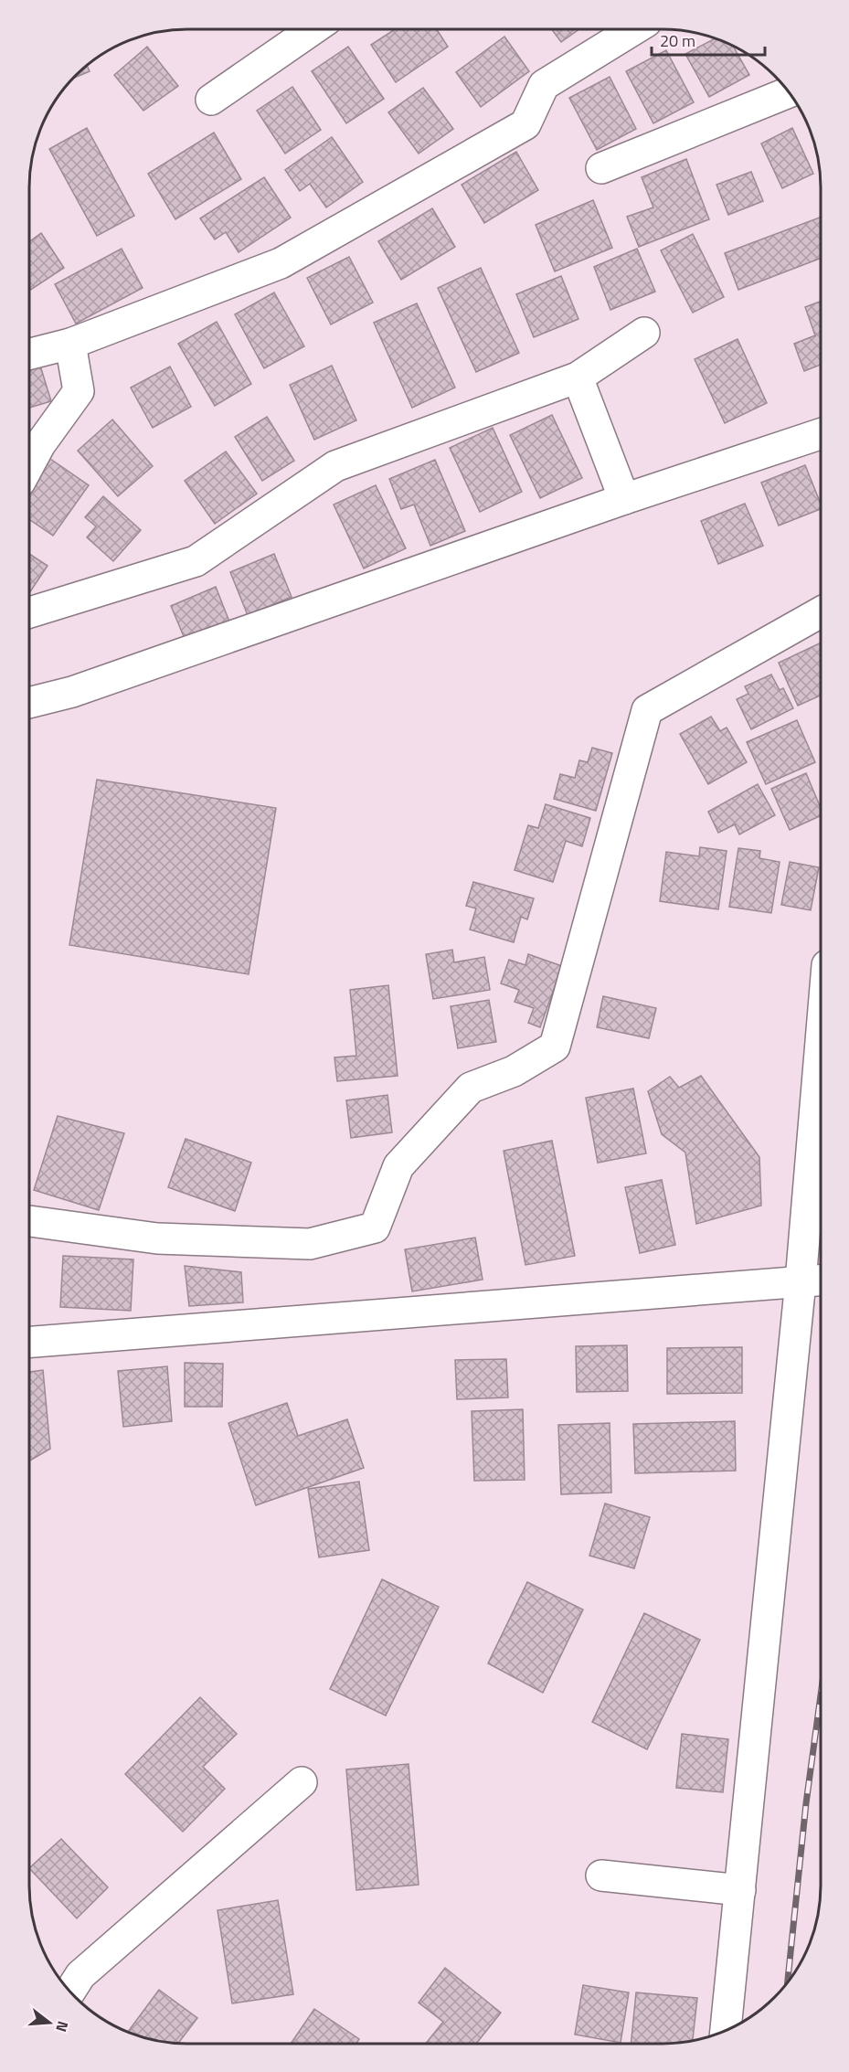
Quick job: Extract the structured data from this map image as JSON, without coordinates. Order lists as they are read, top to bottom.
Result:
{
  "scale_bar": "20 m",
  "north": "right"
}
